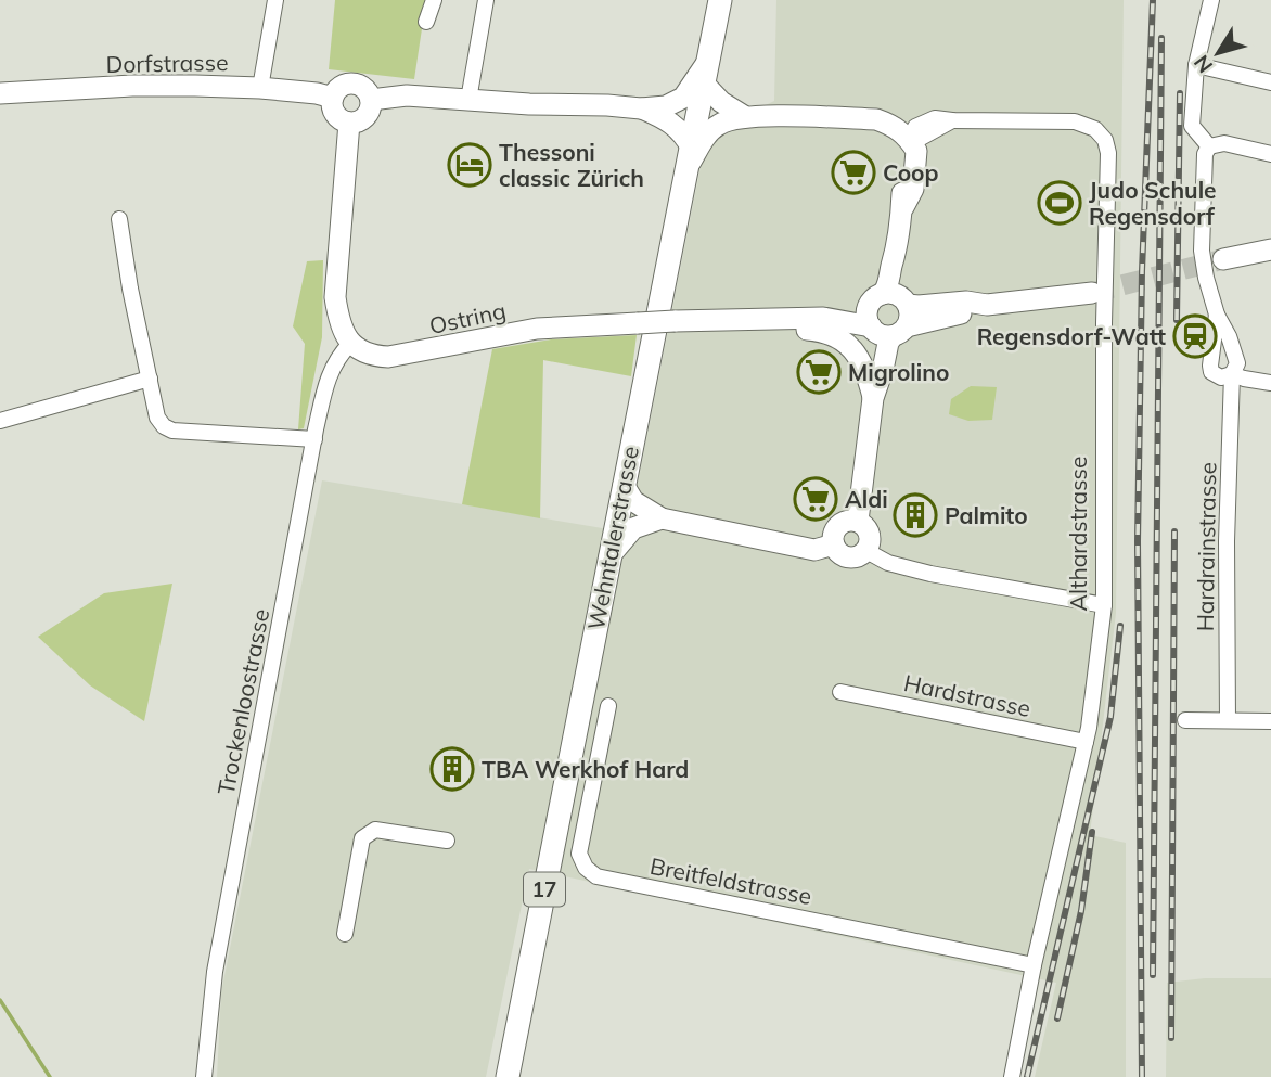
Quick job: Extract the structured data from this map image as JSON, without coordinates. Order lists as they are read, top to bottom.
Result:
{
  "streets": {
    "main road": [
      "Dorfstrasse",
      "Ostring",
      "Wehntalerstrasse",
      "17"
    ],
    "street": [
      "Althardstrasse",
      "Hardrainstrasse",
      "Hardstrasse",
      "Trockenloostrasse",
      "Breitfeldstrasse"
    ]
  },
  "crossings": [
    ["Ostring", "Trockenloostrasse"],
    ["Althardstrasse", "Hardstrasse"],
    ["Althardstrasse", "Breitfeldstrasse"]
  ],
  "places": {
    "hotel": ["Thessoni classic Zürich"],
    "supermarket": ["Coop", "Migrolino", "Aldi"],
    "sports": ["Judo Schule Regensdorf"],
    "station": ["Regensdorf-Watt"],
    "building": ["Palmito", "TBA Werkhof Hard"]
  },
  "north": "bottom left"
}
